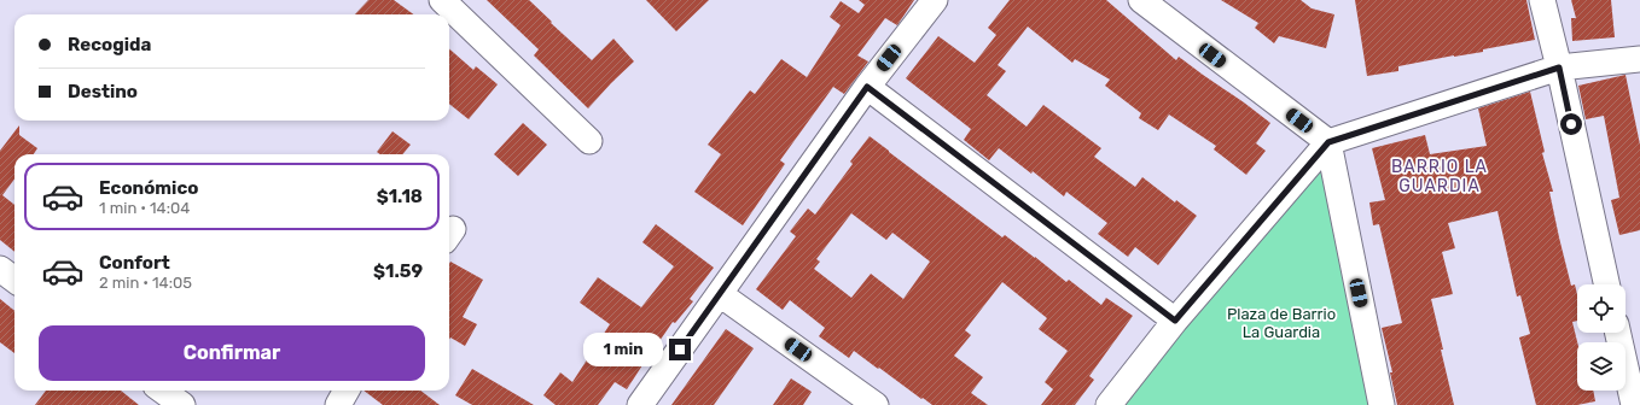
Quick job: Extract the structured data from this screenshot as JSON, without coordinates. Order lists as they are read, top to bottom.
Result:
{
  "districts": ["BARRIO LA GUARDIA"],
  "parks": ["Plaza de Barrio La Guardia"],
  "page": {
    "banner": ["Recogida", "Destino"],
    "list": [
      {
        "name": "Económico",
        "note": "1 min · 14:04",
        "value": "$1.18"
      },
      {
        "name": "Confort",
        "note": "2 min · 14:05",
        "value": "$1.59"
      }
    ],
    "buttons": "Confirmar",
    "bubble": "1 min"
  }
}
